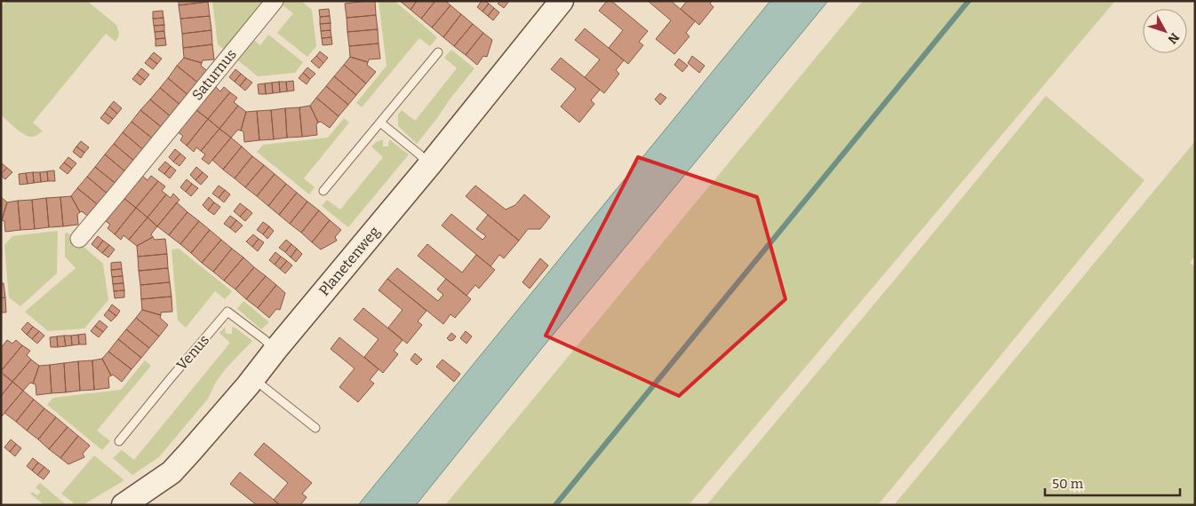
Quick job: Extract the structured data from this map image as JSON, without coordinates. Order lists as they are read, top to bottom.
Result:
{
  "streets": {
    "street": ["Saturnus", "Planetenweg"],
    "lane": ["Venus"]
  },
  "crossings": [
    ["Planetenweg", "Venus"]
  ],
  "scale_bar": "50 m",
  "north": "bottom right"
}
